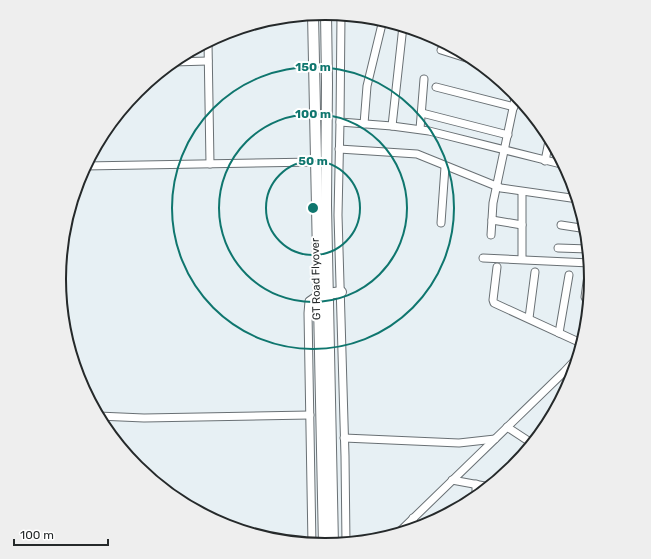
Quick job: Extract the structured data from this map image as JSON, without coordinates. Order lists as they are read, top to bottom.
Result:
{
  "streets": {
    "highway": ["GT Road Flyover"]
  },
  "scale_bar": "100 m",
  "rings": ["150 m", "100 m", "50 m"]
}
